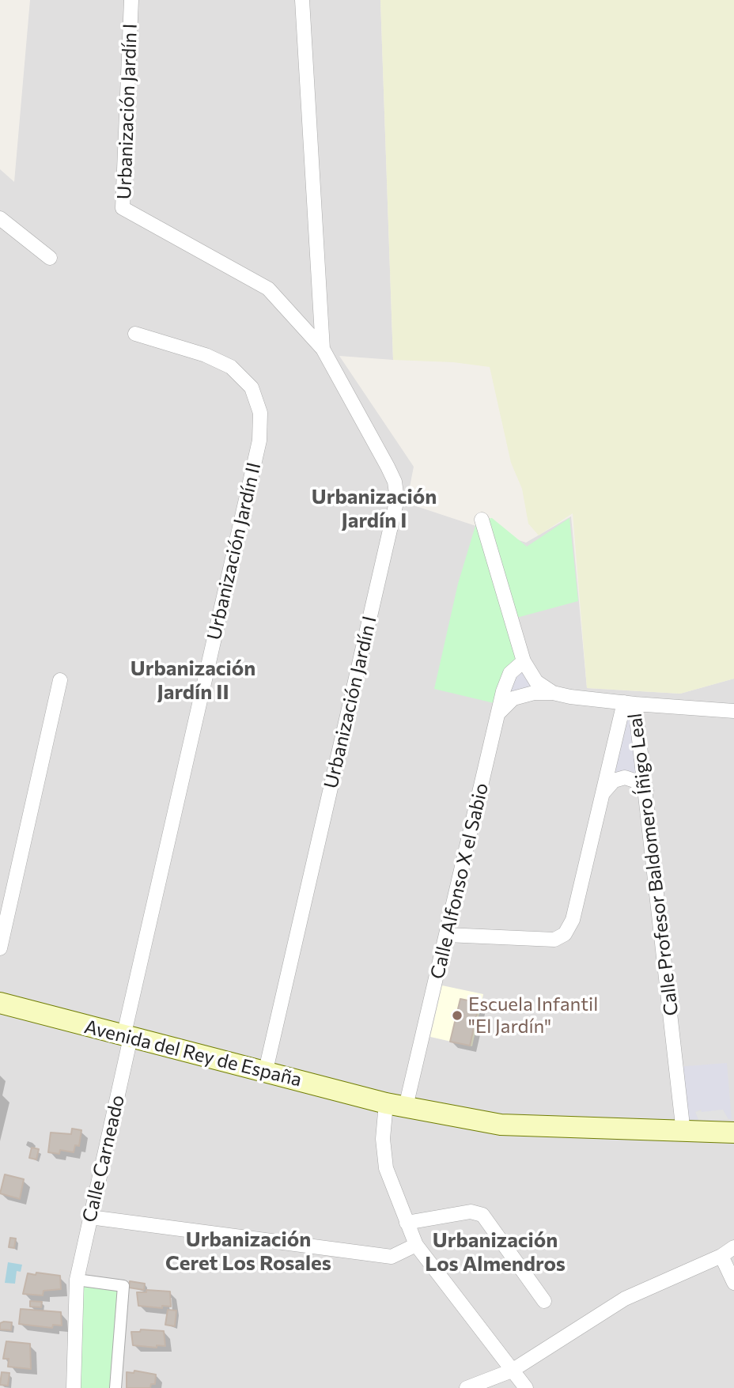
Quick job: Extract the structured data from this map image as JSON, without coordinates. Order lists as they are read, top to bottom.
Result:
{
  "streets": {
    "main road": ["Avenida del Rey de España"],
    "street": [
      "Urbanización Jardín I",
      "Urbanización Jardín II",
      "Calle Profesor Baldomero Íñigo Leal",
      "Calle Alfonso X el Sabio",
      "Calle Carneado"
    ]
  },
  "crossings": [
    ["Urbanización Jardín I", "Avenida del Rey de España"],
    ["Urbanización Jardín II", "Avenida del Rey de España"],
    ["Urbanización Jardín II", "Calle Carneado"],
    ["Calle Profesor Baldomero Íñigo Leal", "Calle Alfonso X el Sabio"],
    ["Calle Profesor Baldomero Íñigo Leal", "Avenida del Rey de España"],
    ["Calle Alfonso X el Sabio", "Avenida del Rey de España"],
    ["Avenida del Rey de España", "Calle Carneado"]
  ],
  "districts": [
    "Urbanización Jardín I",
    "Urbanización Jardín II",
    "Urbanización Ceret Los Rosales",
    "Urbanización Los Almendros"
  ],
  "places": ["Escuela Infantil \"El Jardín\""]
}
